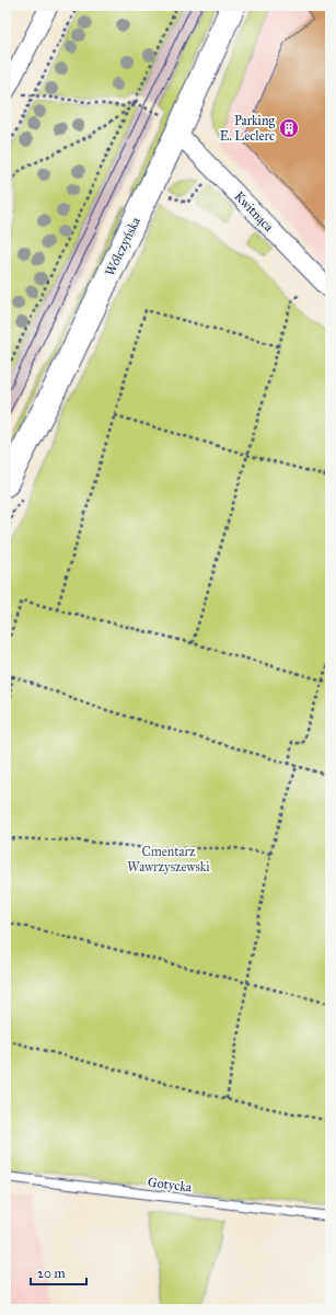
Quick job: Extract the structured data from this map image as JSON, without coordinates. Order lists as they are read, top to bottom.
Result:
{
  "streets": {
    "main road": ["Wólczyńska"],
    "street": ["Kwitnąca"],
    "lane": ["Gotycka"]
  },
  "crossings": [
    ["Kwitnąca", "Wólczyńska"]
  ],
  "parks": ["Cmentarz Wawrzyszewski"],
  "places": {
    "building": ["Parking E. Leclerc"]
  },
  "scale_bar": "20 m"
}
